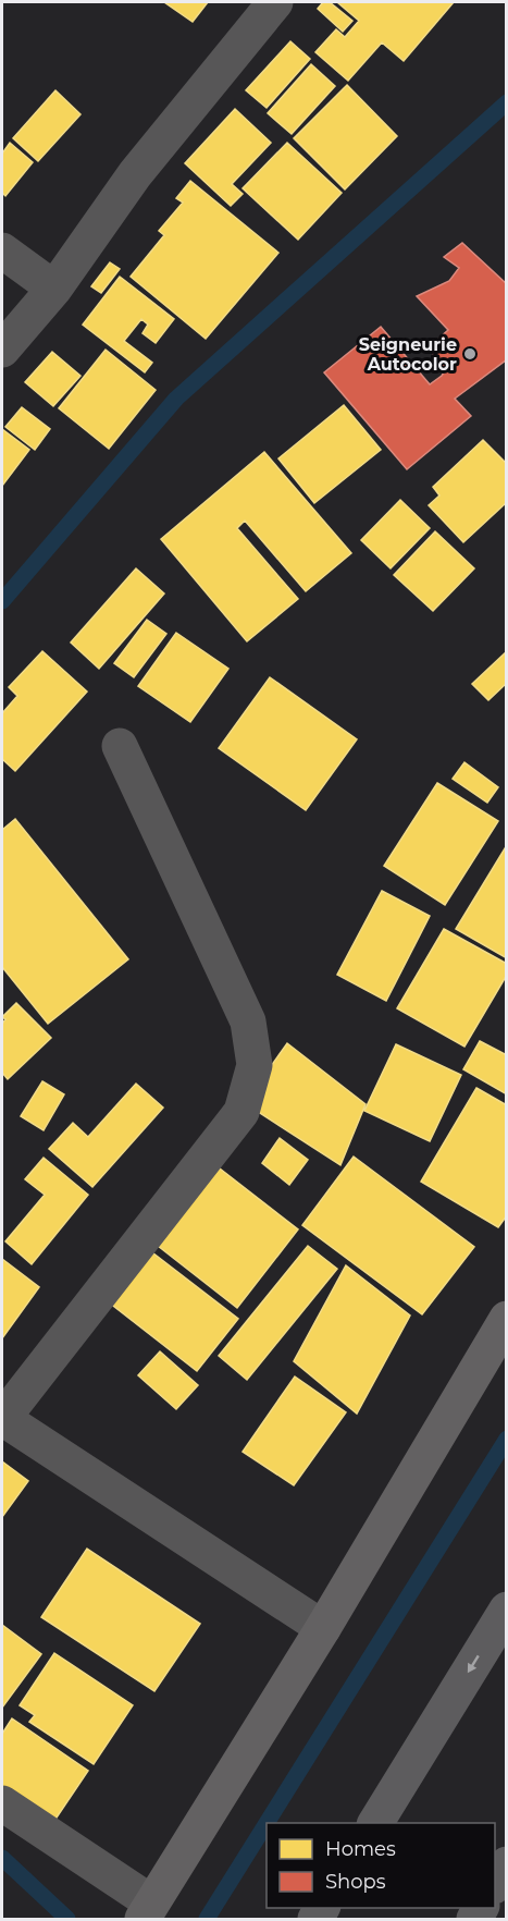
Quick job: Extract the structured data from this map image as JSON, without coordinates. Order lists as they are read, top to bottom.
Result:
{
  "places": ["Seigneurie Autocolor"],
  "legend": ["Homes", "Shops"]
}
